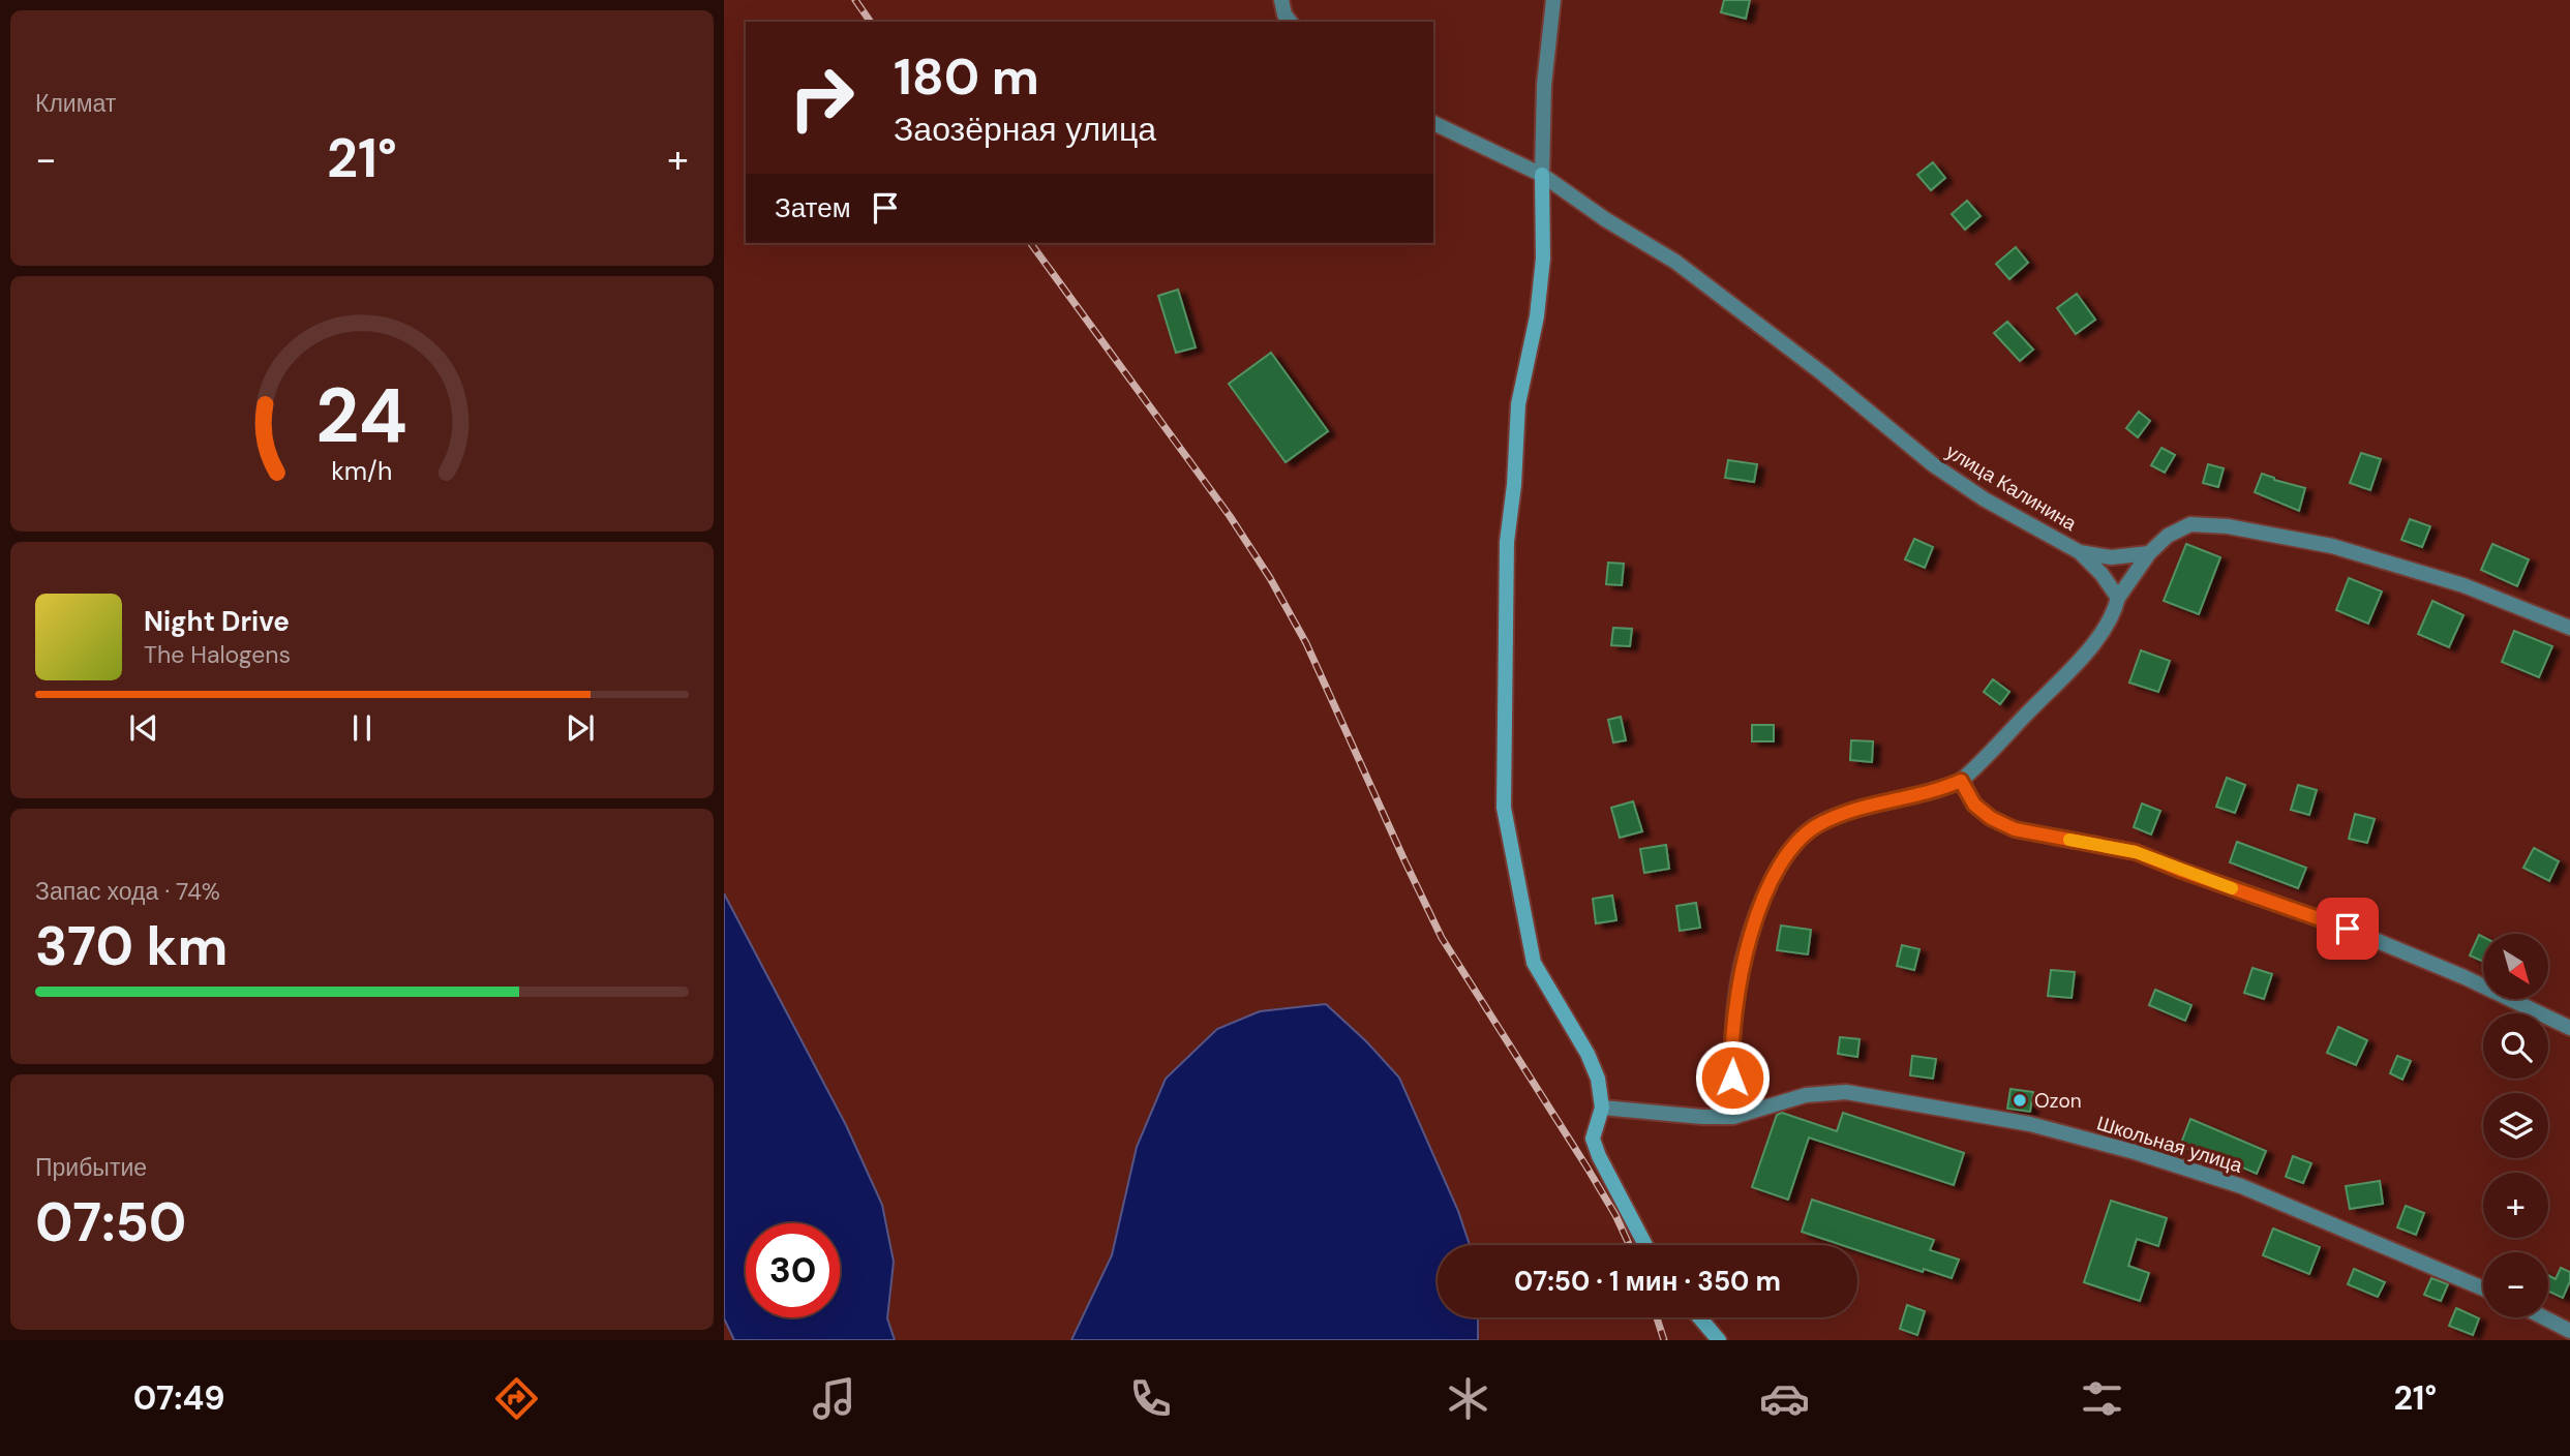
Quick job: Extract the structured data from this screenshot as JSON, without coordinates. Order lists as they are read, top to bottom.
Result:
{
  "streets": {
    "street": ["улица Калинина", "Школьная улица"]
  },
  "places": ["Ozon"],
  "north": "bottom right",
  "page": {
    "tile": [
      "Климат",
      ["Запас хода · 74%", "370 km"],
      ["Прибытие", "07:50"]
    ],
    "turn": ["180 m", "Заозёрная улица"],
    "heat": ["−", "21°", "+"],
    "then": "Затем",
    "song": ["Night Drive", "The Halogens"],
    "map_buttons": ["+", "−"],
    "limit": "30",
    "trip": "07:50 · 1 мин · 350 m",
    "tabs": ["07:49", "21°"],
    "gauge": ["24", "km/h"]
  }
}
